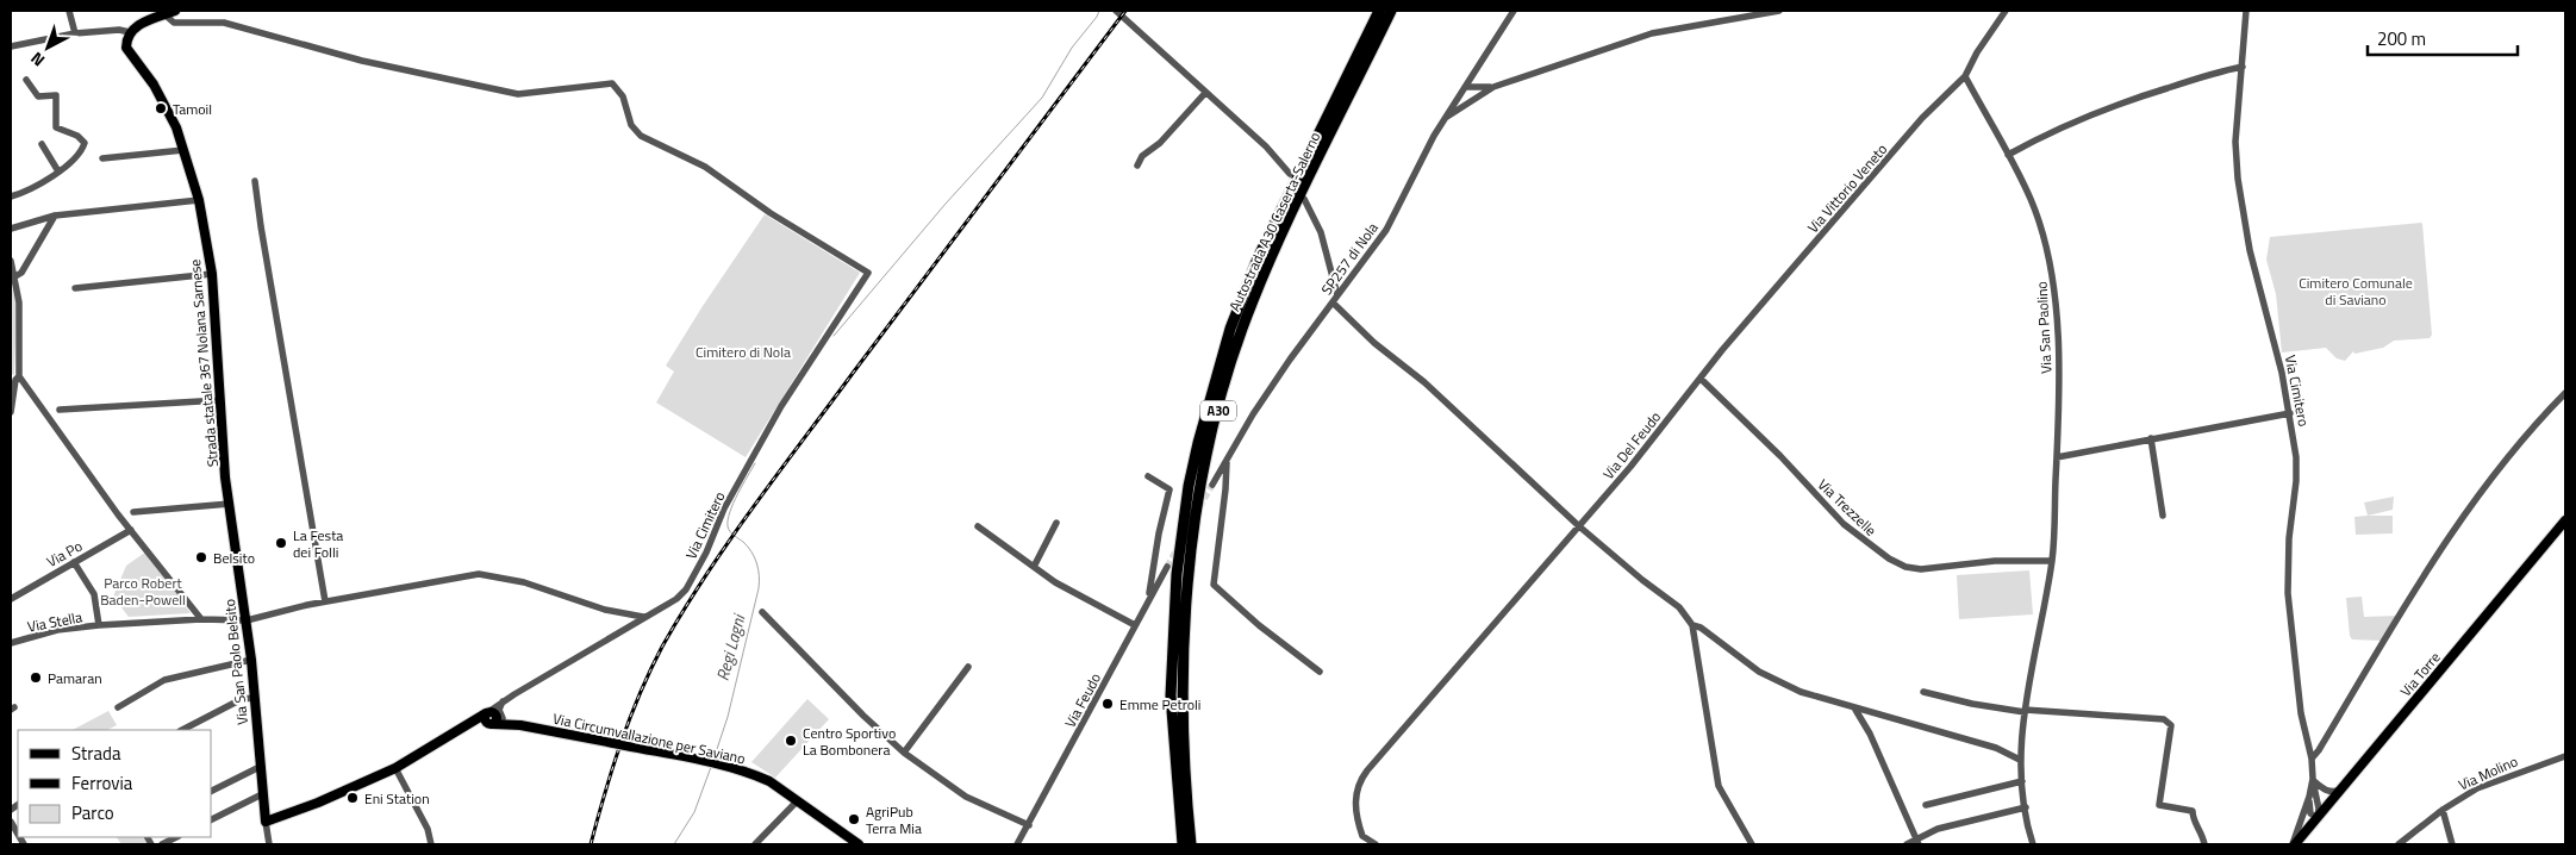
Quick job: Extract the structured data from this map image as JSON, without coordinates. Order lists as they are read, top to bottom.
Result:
{
  "streets": {
    "highway": ["Autostrada A30 Caserta-Salerno", "A30"],
    "main road": [
      "Strada statale 367 Nolana Sarnese",
      "Via San Paolo Belsito",
      "Via Torre",
      "Via Circumvallazione per Saviano"
    ],
    "street": [
      "Via Vittorio Veneto",
      "SP257 di Nola",
      "Via San Paolino",
      "Via Cimitero",
      "Via Del Feudo",
      "Via Trezzelle",
      "Via Po",
      "Via Stella",
      "Via Feudo",
      "Via Molino"
    ]
  },
  "crossings": [
    ["Via Vittorio Veneto", "Via San Paolino"],
    ["Via Vittorio Veneto", "Via Del Feudo"],
    ["Via Vittorio Veneto", "Via Trezzelle"],
    ["Via San Paolino", "Via Trezzelle"],
    ["Strada statale 367 Nolana Sarnese", "Via San Paolo Belsito"],
    ["Via Cimitero", "Via Stella"],
    ["Via Cimitero", "Via Torre"],
    ["Via Cimitero", "Via Circumvallazione per Saviano"],
    ["Via Del Feudo", "Via Trezzelle"],
    ["Via Stella", "Via San Paolo Belsito"],
    ["Via San Paolo Belsito", "Via Circumvallazione per Saviano"]
  ],
  "water": ["Regi Lagni"],
  "parks": ["Cimitero Comunale di Saviano", "Cimitero di Nola", "Parco Robert Baden-Powell"],
  "places": [
    "Tamoil",
    "La Festa dei Folli",
    "Belsito",
    "Pamaran",
    "Emme Petroli",
    "Centro Sportivo La Bombonera",
    "Eni Station",
    "AgriPub Terra Mia"
  ],
  "legend": ["Strada", "Ferrovia", "Parco"],
  "scale_bar": "200 m",
  "north": "bottom left"
}
